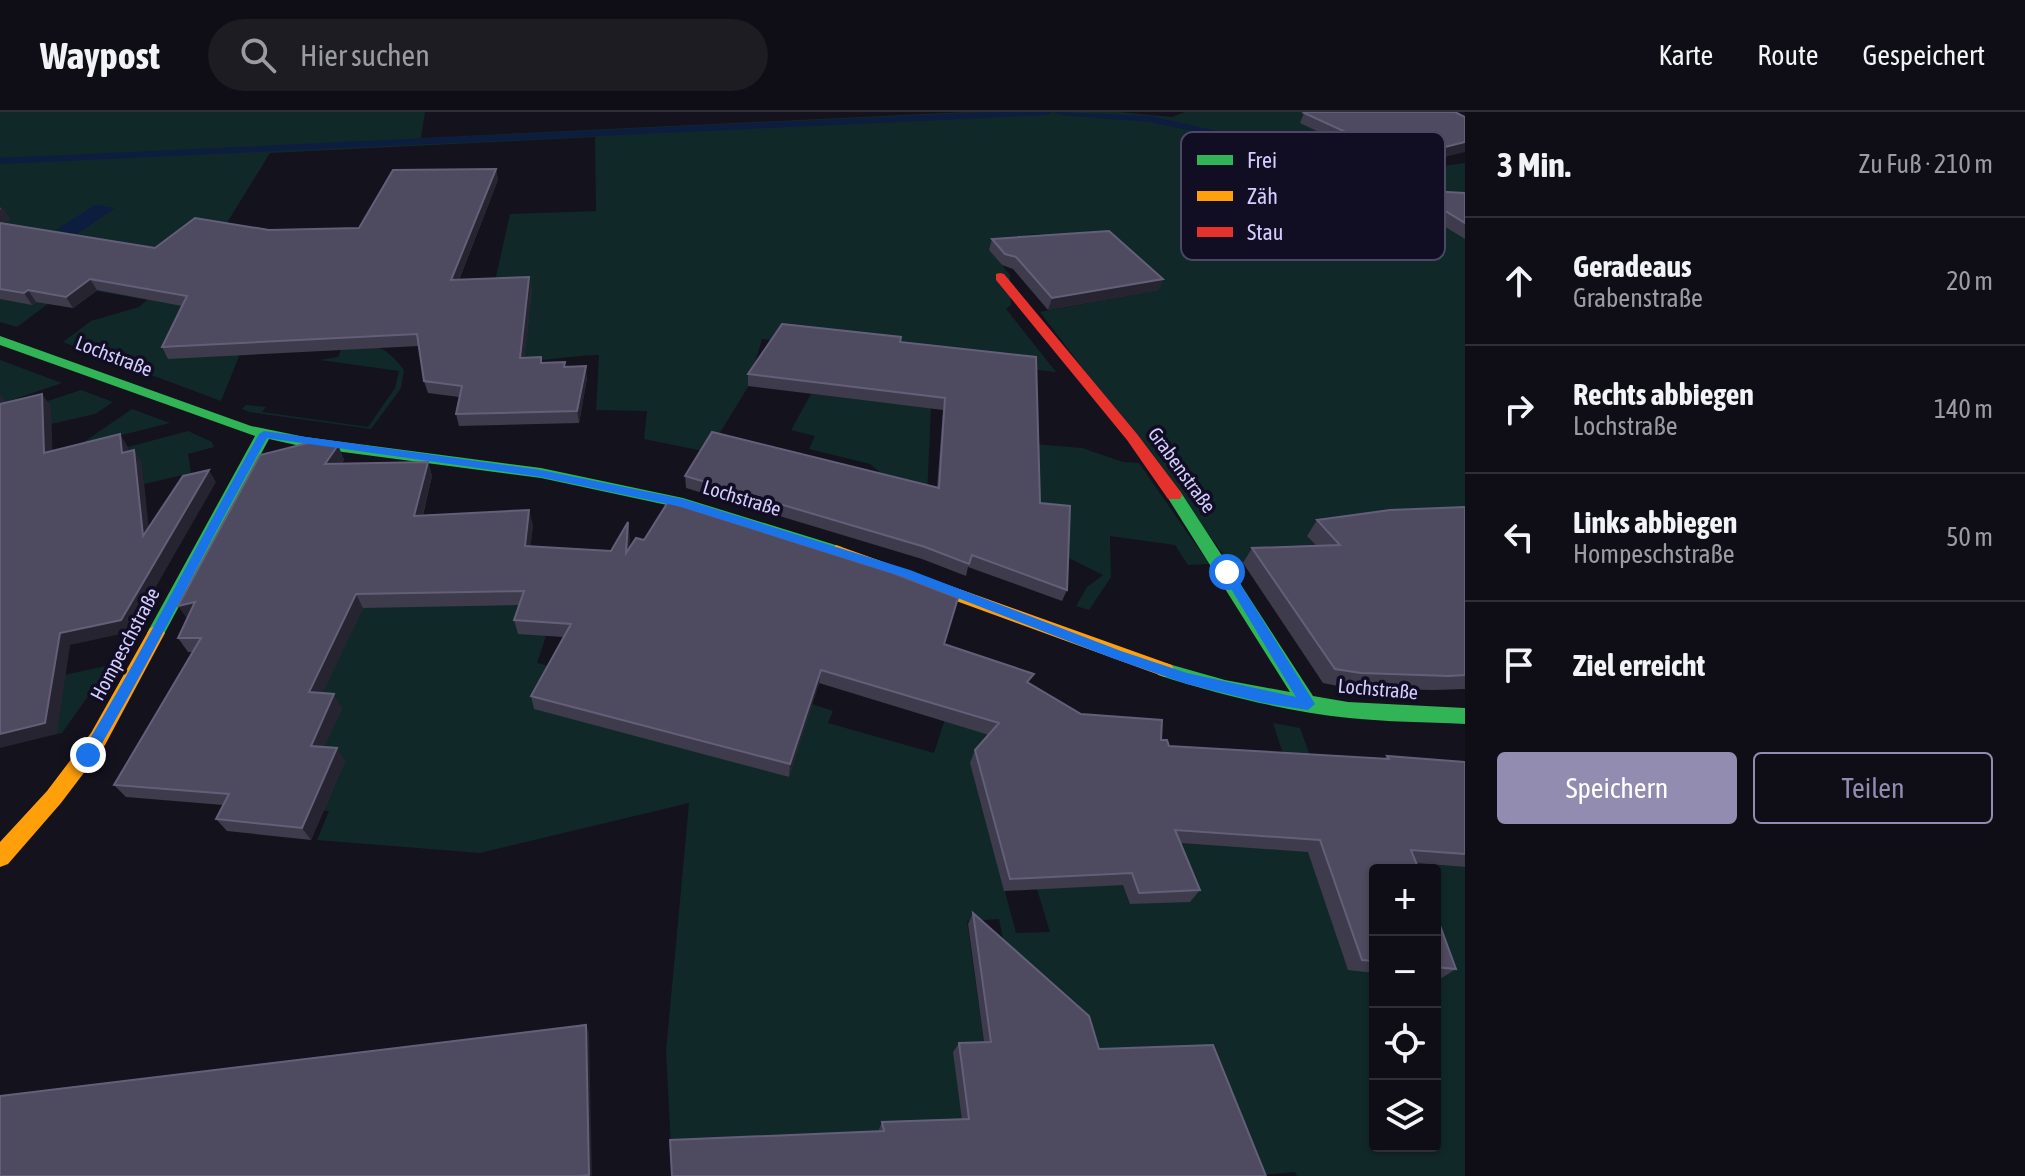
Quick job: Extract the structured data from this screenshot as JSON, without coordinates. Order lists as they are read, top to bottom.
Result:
{
  "streets": {
    "street": ["Lochstraße", "Grabenstraße", "Hompeschstraße"]
  },
  "crossings": [
    ["Lochstraße", "Grabenstraße"],
    ["Lochstraße", "Hompeschstraße"]
  ],
  "legend": ["Frei", "Zäh", "Stau"],
  "page": {
    "header": "Waypost",
    "search": "Hier suchen",
    "nav": ["Karte", "Route", "Gespeichert"],
    "heading": ["3 Min.", "Zu Fuß · 210 m"],
    "list": [
      ["Geradeaus", "Grabenstraße", "20 m"],
      ["Rechts abbiegen", "Lochstraße", "140 m"],
      ["Links abbiegen", "Hompeschstraße", "50 m"],
      "Ziel erreicht"
    ],
    "buttons": ["Speichern", "Teilen"],
    "map_buttons": ["+", "−"]
  }
}
